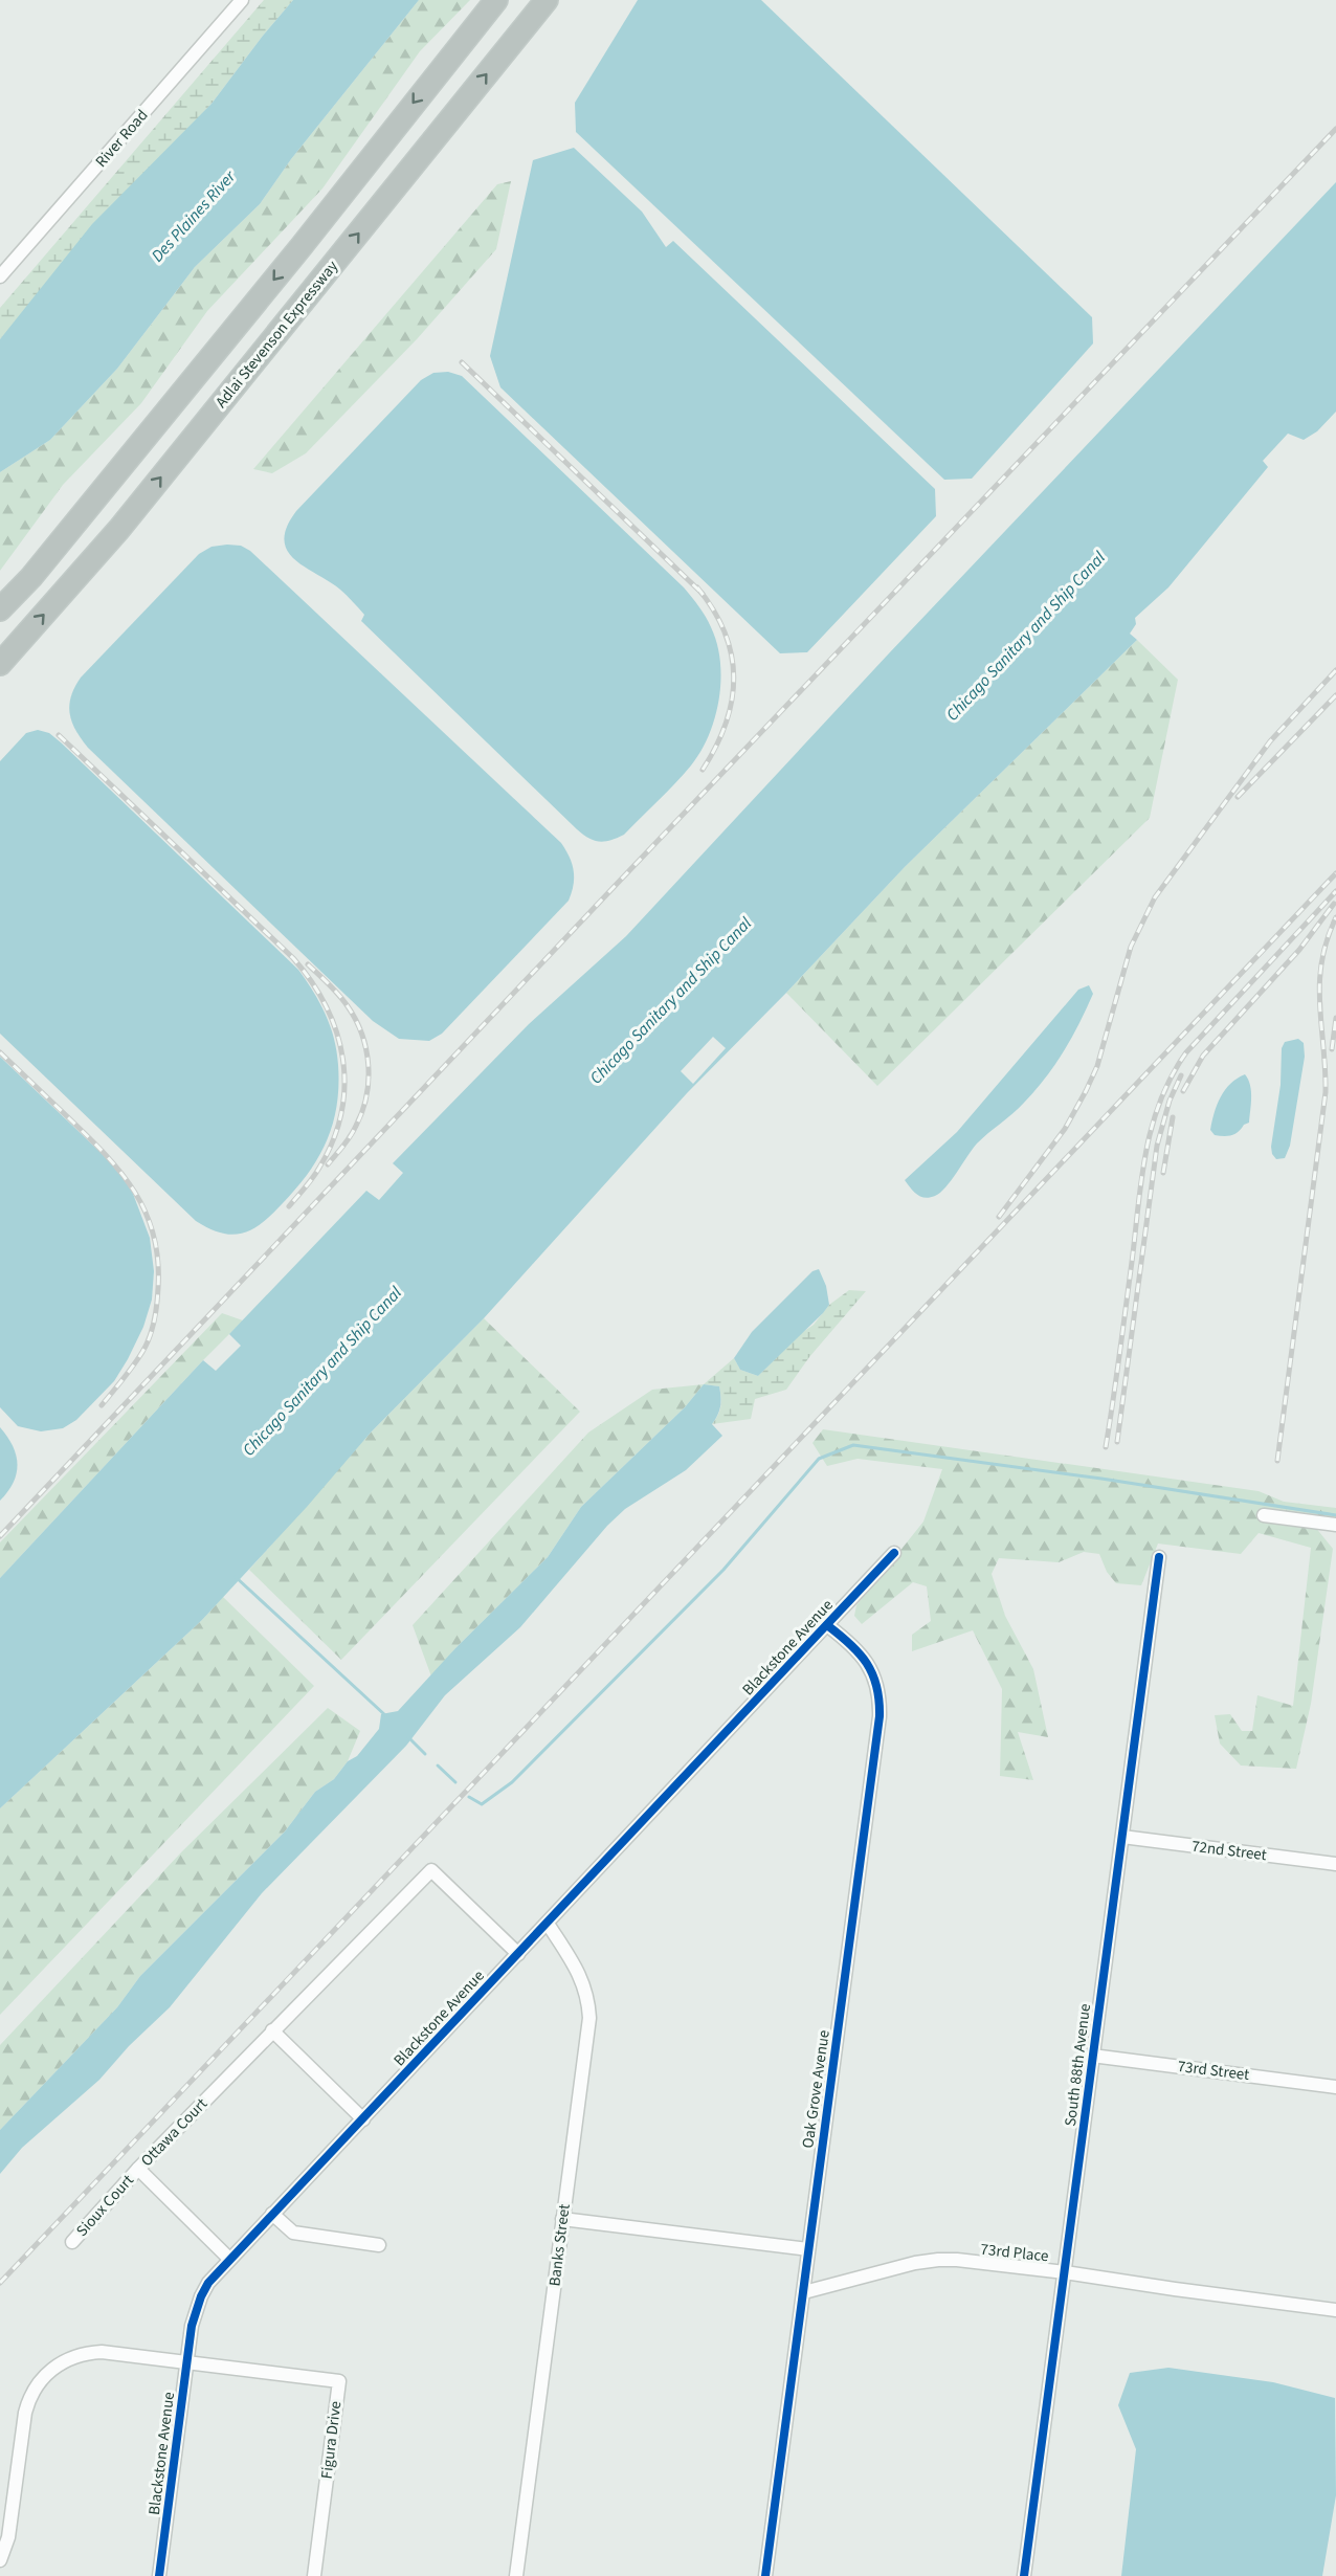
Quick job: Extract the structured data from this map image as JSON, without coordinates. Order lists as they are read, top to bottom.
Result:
{
  "streets": {
    "highway": ["Adlai Stevenson Expressway"],
    "street": [
      "River Road",
      "Blackstone Avenue",
      "72nd Street",
      "South 88th Avenue",
      "73rd Street",
      "Oak Grove Avenue",
      "Ottawa Court",
      "Sioux Court",
      "Banks Street",
      "73rd Place",
      "Figura Drive"
    ]
  },
  "crossings": [
    ["Blackstone Avenue", "Oak Grove Avenue"],
    ["Blackstone Avenue", "Ottawa Court"],
    ["Blackstone Avenue", "Banks Street"],
    ["Blackstone Avenue", "Figura Drive"],
    ["72nd Street", "South 88th Avenue"],
    ["South 88th Avenue", "73rd Street"],
    ["South 88th Avenue", "73rd Place"],
    ["Oak Grove Avenue", "73rd Place"],
    ["Ottawa Court", "Sioux Court"]
  ],
  "water": ["Des Plaines River", "Chicago Sanitary and Ship Canal"]
}
